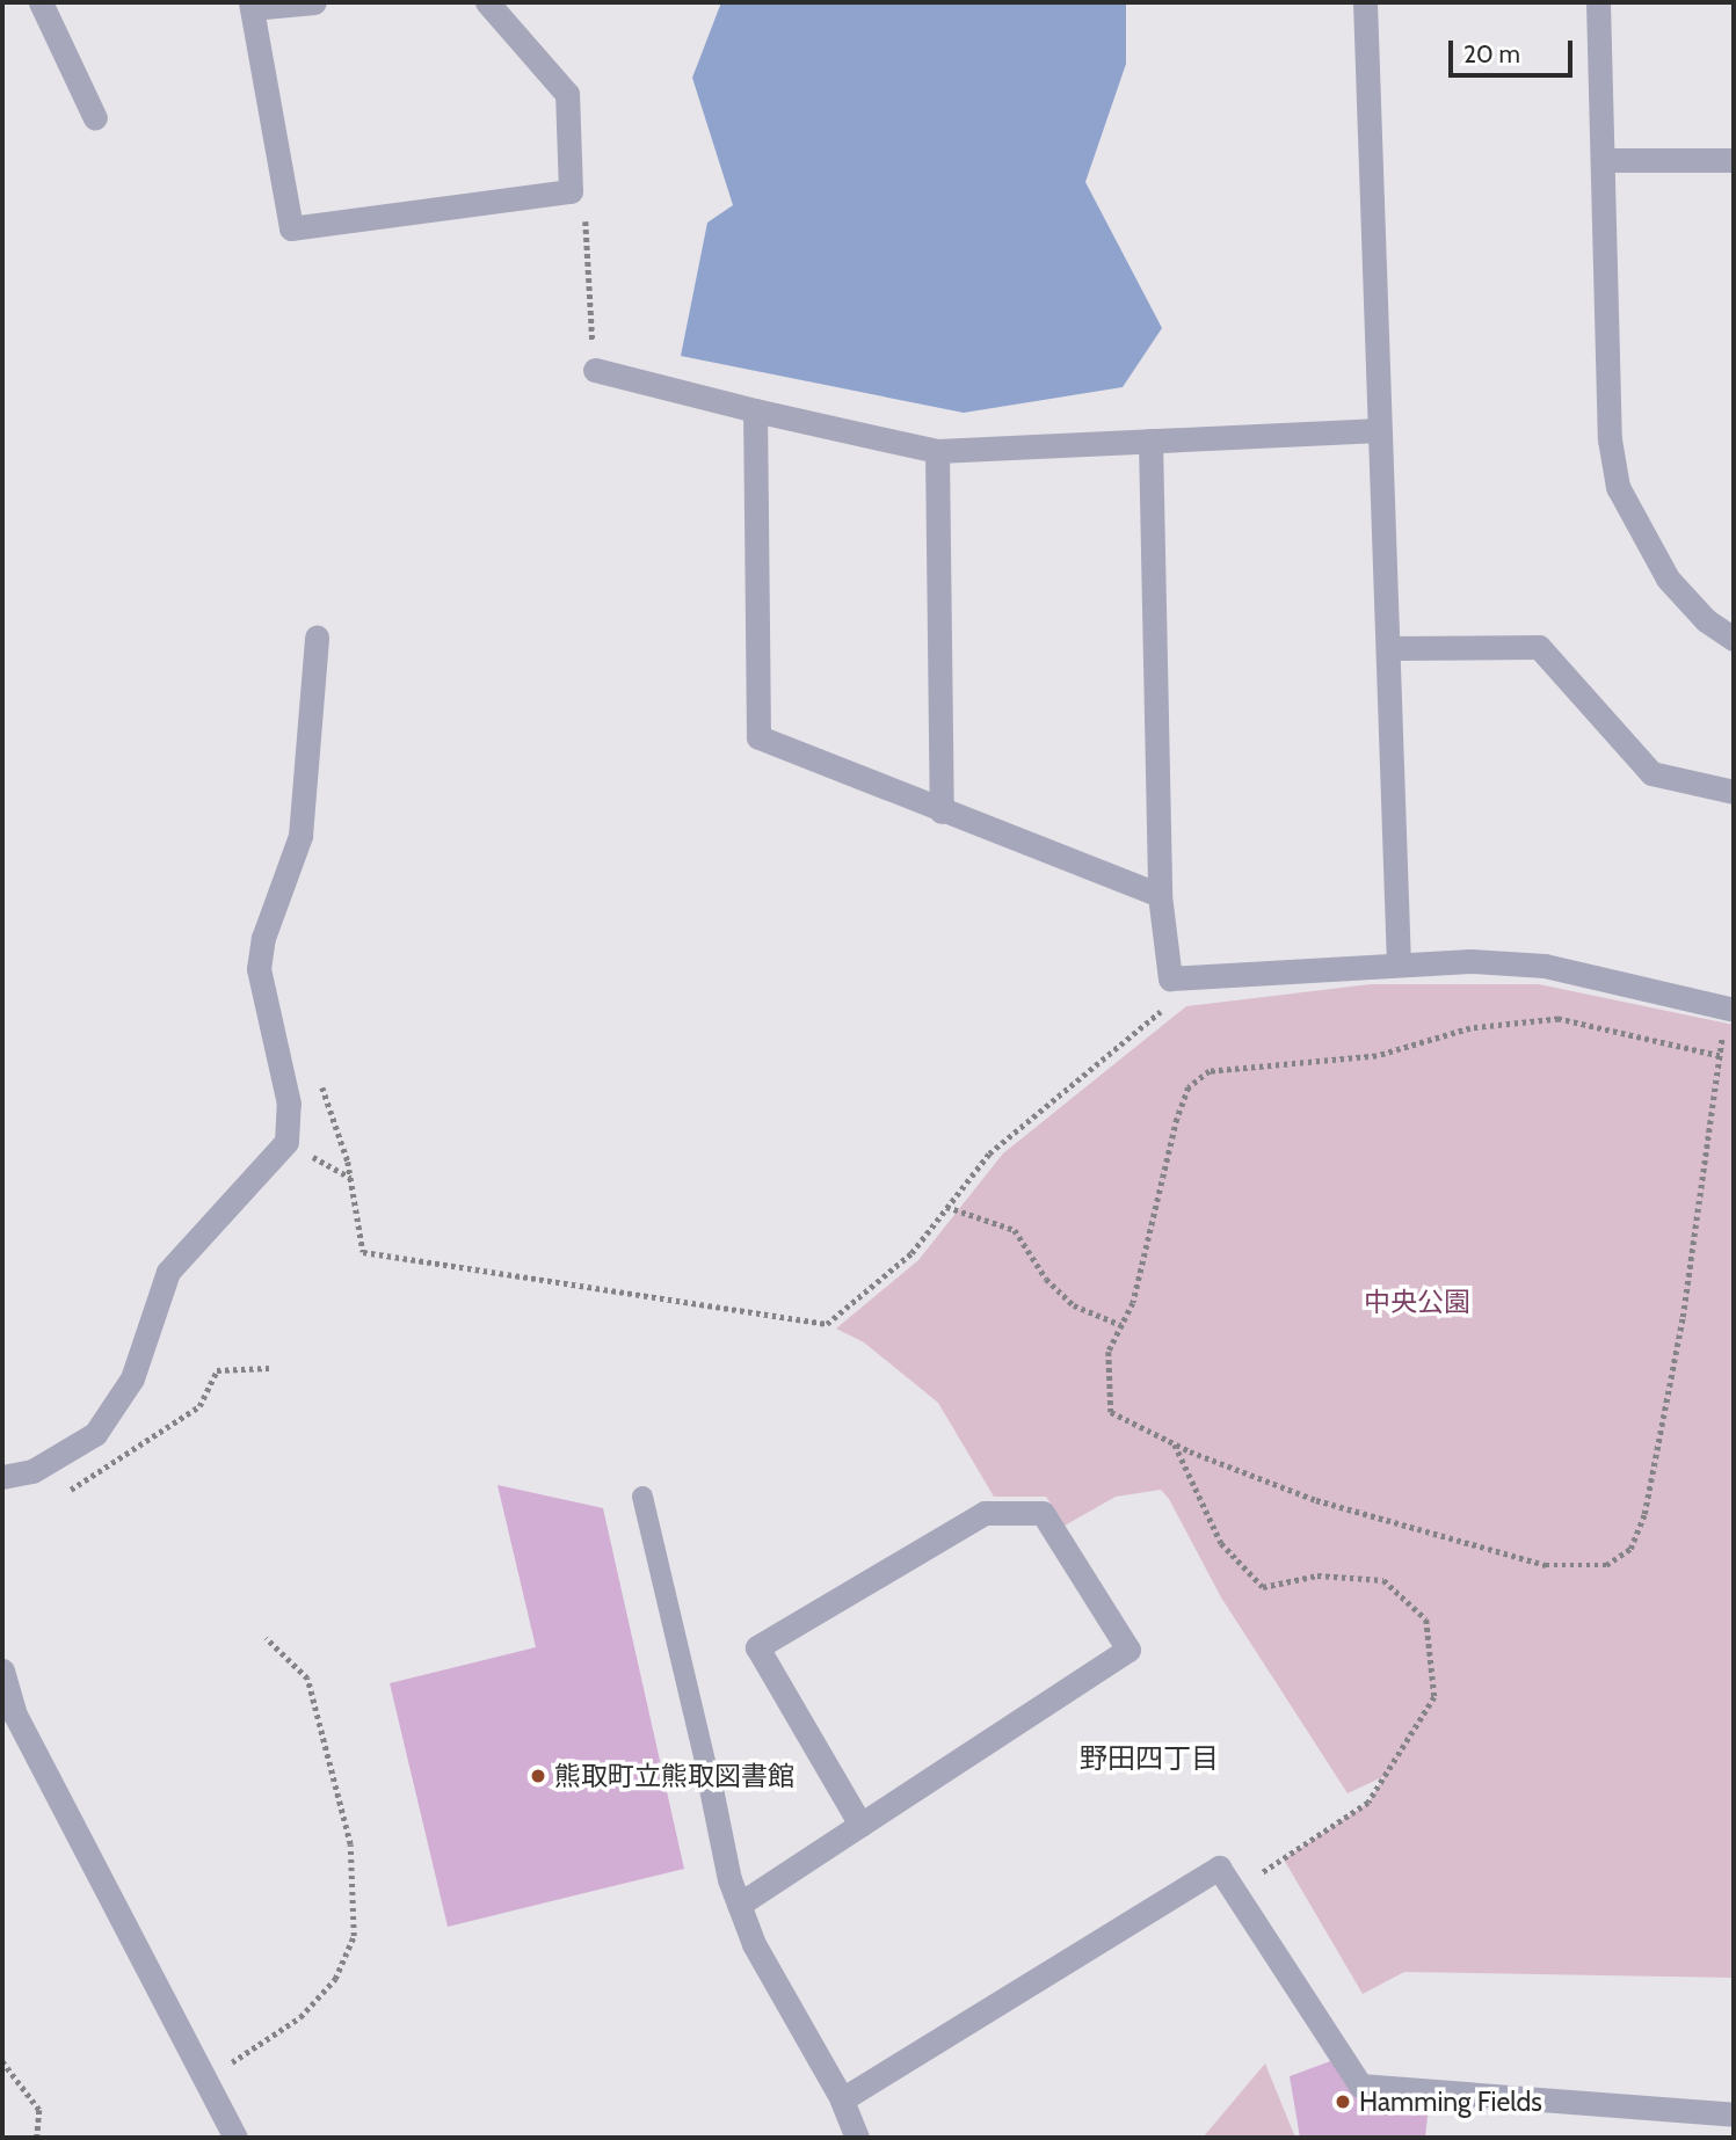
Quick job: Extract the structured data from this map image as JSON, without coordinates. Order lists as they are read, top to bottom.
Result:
{
  "districts": ["野田四丁目"],
  "parks": ["中央公園"],
  "places": ["熊取町立熊取図書館", "Hamming Fields"],
  "scale_bar": "20 m"
}
